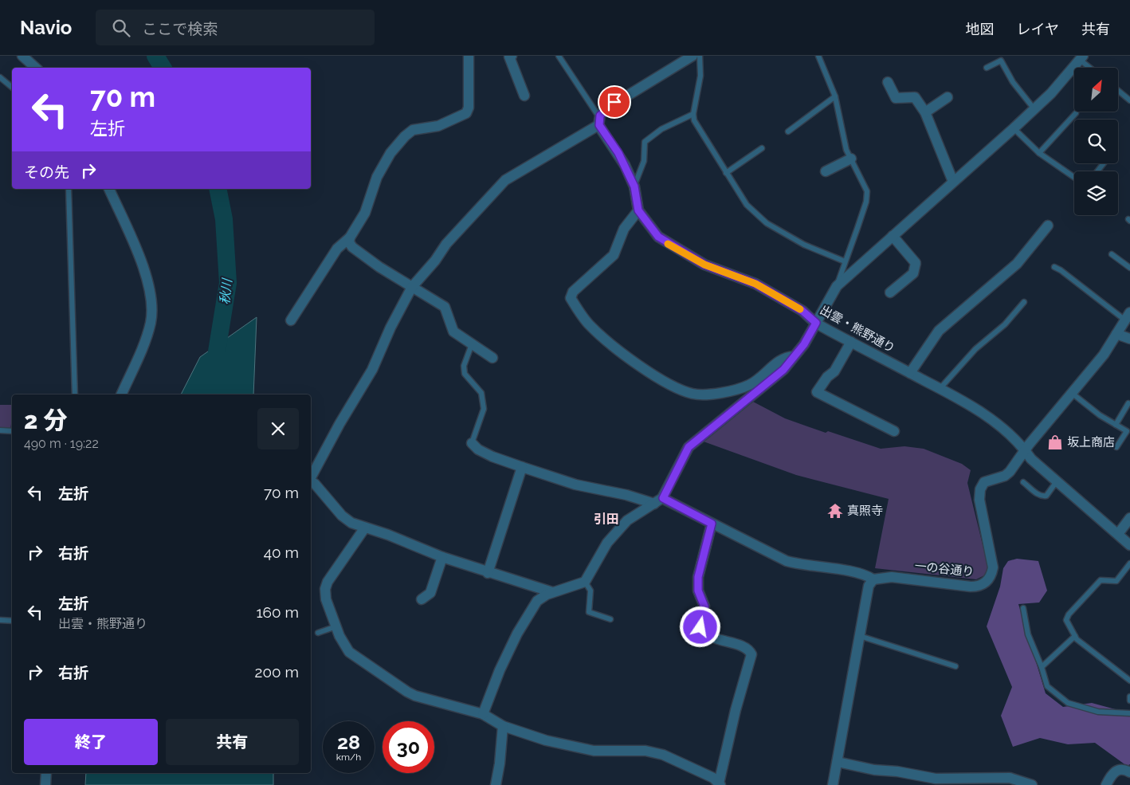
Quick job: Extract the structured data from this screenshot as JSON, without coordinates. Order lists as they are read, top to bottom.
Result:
{
  "streets": {
    "street": ["出雲・熊野通り", "一の谷通り"]
  },
  "crossings": [
    ["出雲・熊野通り", "一の谷通り"]
  ],
  "districts": ["引田"],
  "water": ["秋川"],
  "places": {
    "shop": ["坂上商店"],
    "temple": ["真照寺"]
  },
  "north": "top right",
  "page": {
    "header": "Navio",
    "search": "ここで検索",
    "nav": ["地図", "レイヤ", "共有"],
    "turn": ["70 m", "左折"],
    "then": "その先",
    "heading": ["2 分", "490 m · 19:22"],
    "list": [
      {
        "name": "左折",
        "value": "70 m"
      },
      {
        "name": "右折",
        "value": "40 m"
      },
      {
        "name": "左折",
        "note": "出雲・熊野通り",
        "value": "160 m"
      },
      {
        "name": "右折",
        "value": "200 m"
      }
    ],
    "buttons": ["終了", "共有"],
    "speed": "28 km/h",
    "limit": "30"
  }
}
